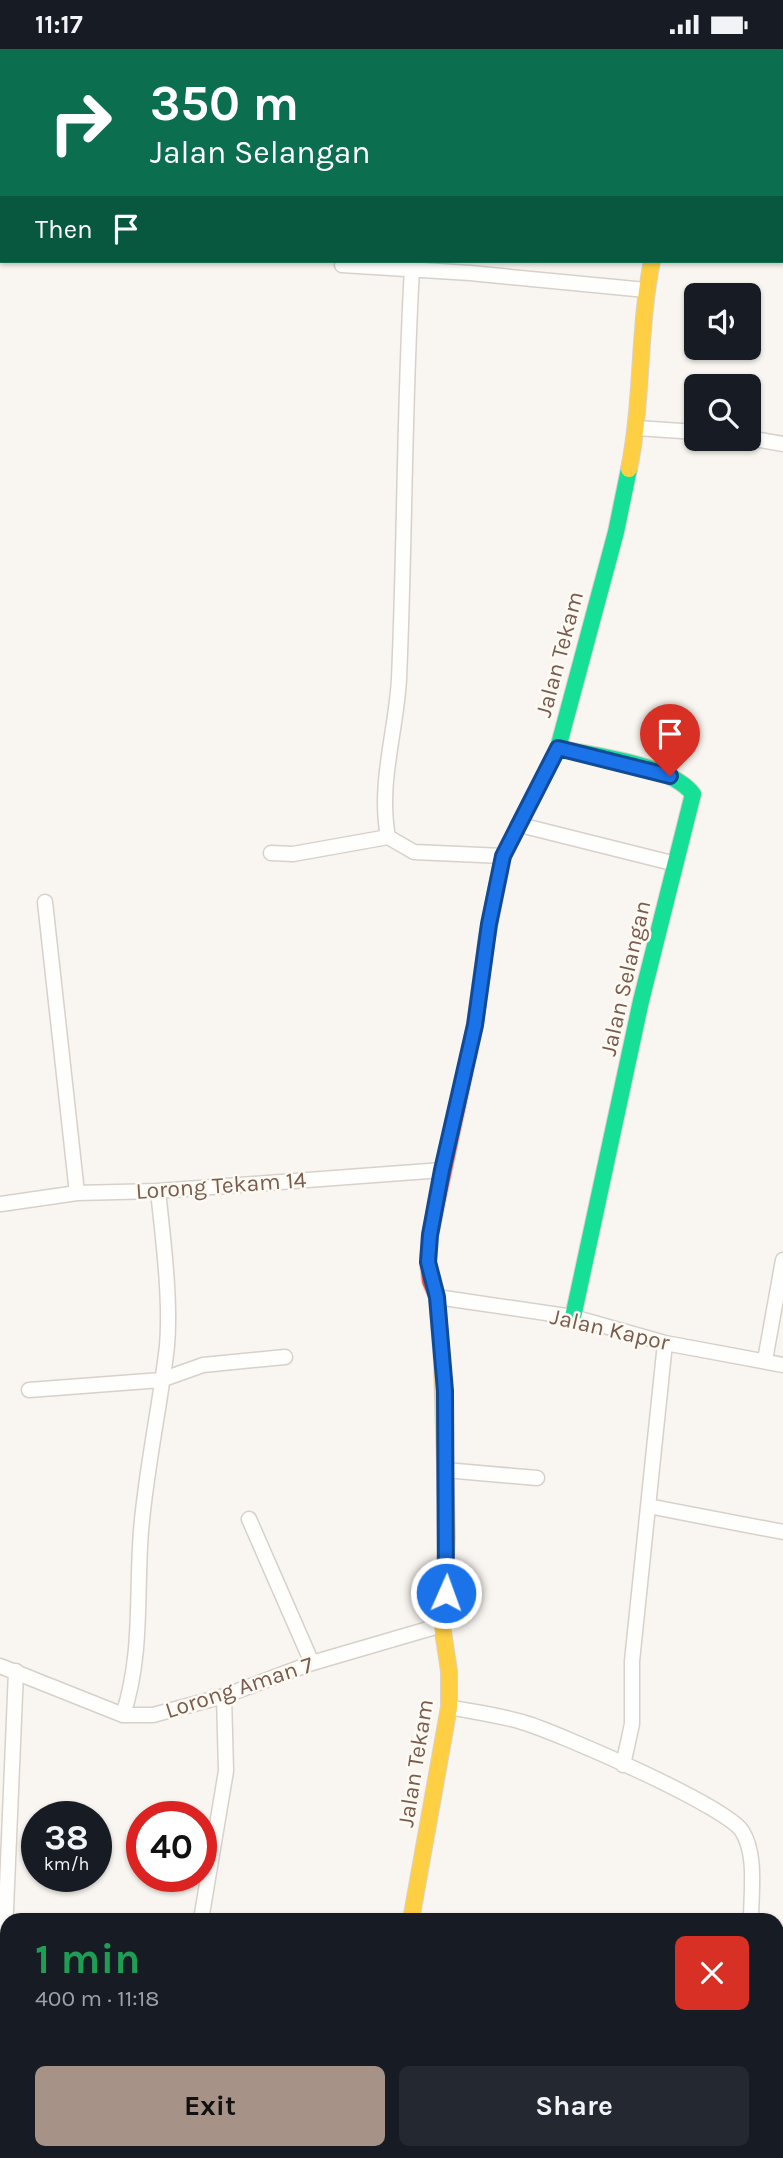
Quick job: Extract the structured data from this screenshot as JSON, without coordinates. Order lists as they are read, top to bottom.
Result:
{
  "streets": {
    "street": [
      "Jalan Tekam",
      "Jalan Selangan",
      "Lorong Tekam 14",
      "Jalan Kapor",
      "Lorong Aman 7"
    ]
  },
  "crossings": [
    ["Jalan Tekam", "Jalan Selangan"],
    ["Jalan Tekam", "Lorong Tekam 14"],
    ["Jalan Tekam", "Jalan Kapor"],
    ["Jalan Tekam", "Lorong Aman 7"],
    ["Jalan Selangan", "Jalan Kapor"]
  ],
  "page": {
    "status": "11:17",
    "turn": ["350 m", "Jalan Selangan"],
    "then": "Then",
    "speed": "38 km/h",
    "limit": "40",
    "heading": ["1 min", "400 m · 11:18"],
    "buttons": ["Exit", "Share"]
  }
}
